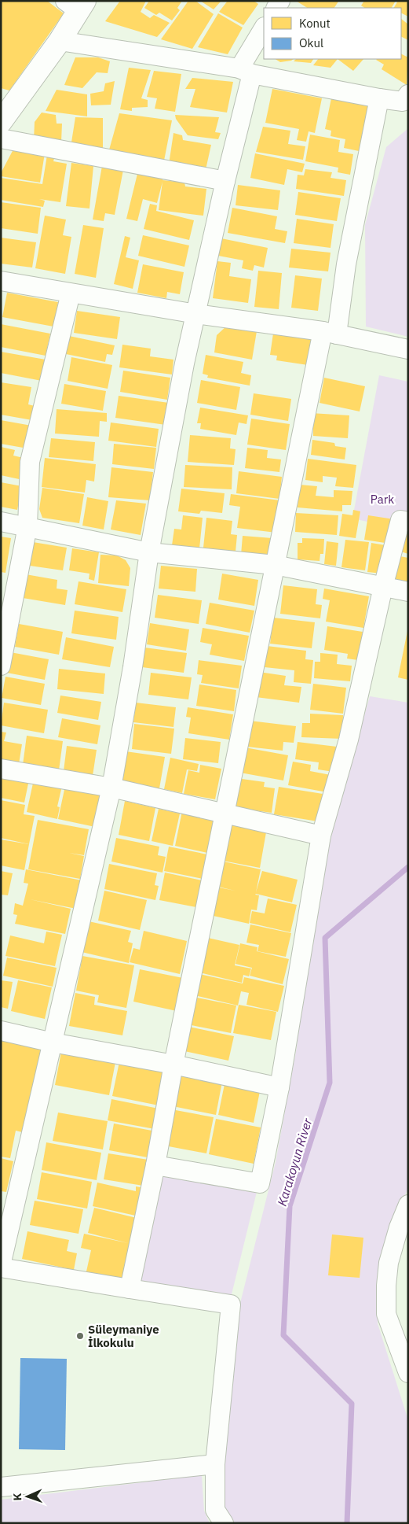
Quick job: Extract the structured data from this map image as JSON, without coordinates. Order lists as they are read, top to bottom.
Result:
{
  "water": ["Karakoyun River"],
  "parks": ["Park"],
  "places": ["Süleymaniye İlkokulu"],
  "legend": ["Konut", "Okul"],
  "north": "left"
}
